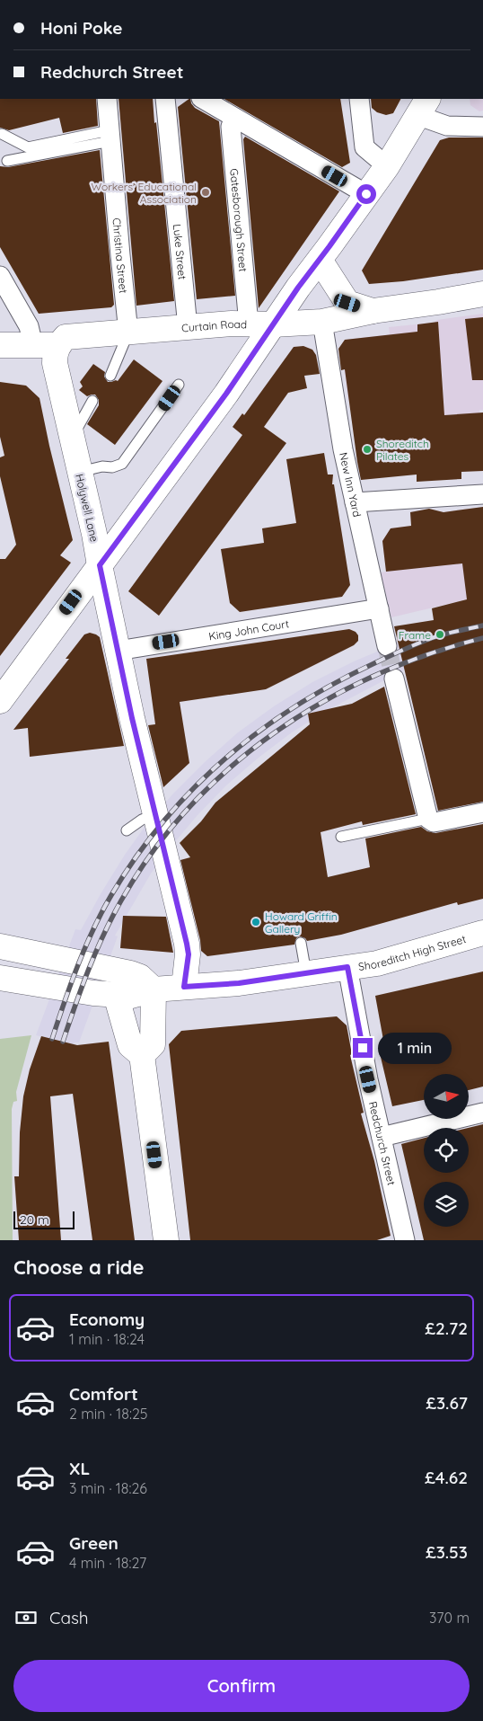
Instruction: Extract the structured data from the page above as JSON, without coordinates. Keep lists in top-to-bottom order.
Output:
{
  "streets": {
    "main road": ["Curtain Road", "Holywell Lane", "Shoreditch High Street"],
    "street": [
      "Gatesborough Street",
      "Luke Street",
      "Christina Street",
      "New Inn Yard",
      "King John Court",
      "Redchurch Street"
    ]
  },
  "crossings": [
    ["Gatesborough Street", "Curtain Road"],
    ["Luke Street", "Curtain Road"],
    ["Christina Street", "Curtain Road"],
    ["Curtain Road", "New Inn Yard"],
    ["Curtain Road", "Holywell Lane"],
    ["New Inn Yard", "King John Court"],
    ["Holywell Lane", "King John Court"],
    ["Holywell Lane", "Shoreditch High Street"],
    ["Shoreditch High Street", "Redchurch Street"]
  ],
  "places": [
    "Workers' Educational Association",
    "Shoreditch Pilates",
    "Frame",
    "Howard Griffin Gallery"
  ],
  "scale_bar": "20 m",
  "north": "right",
  "page": {
    "banner": ["Honi Poke", "Redchurch Street"],
    "bubble": "1 min",
    "scale": "20 m",
    "heading": "Choose a ride",
    "list": [
      {
        "name": "Economy",
        "note": "1 min · 18:24",
        "value": "£2.72"
      },
      {
        "name": "Comfort",
        "note": "2 min · 18:25",
        "value": "£3.67"
      },
      {
        "name": "XL",
        "note": "3 min · 18:26",
        "value": "£4.62"
      },
      {
        "name": "Green",
        "note": "4 min · 18:27",
        "value": "£3.53"
      }
    ],
    "pay": ["Cash", "370 m"],
    "buttons": "Confirm"
  }
}
